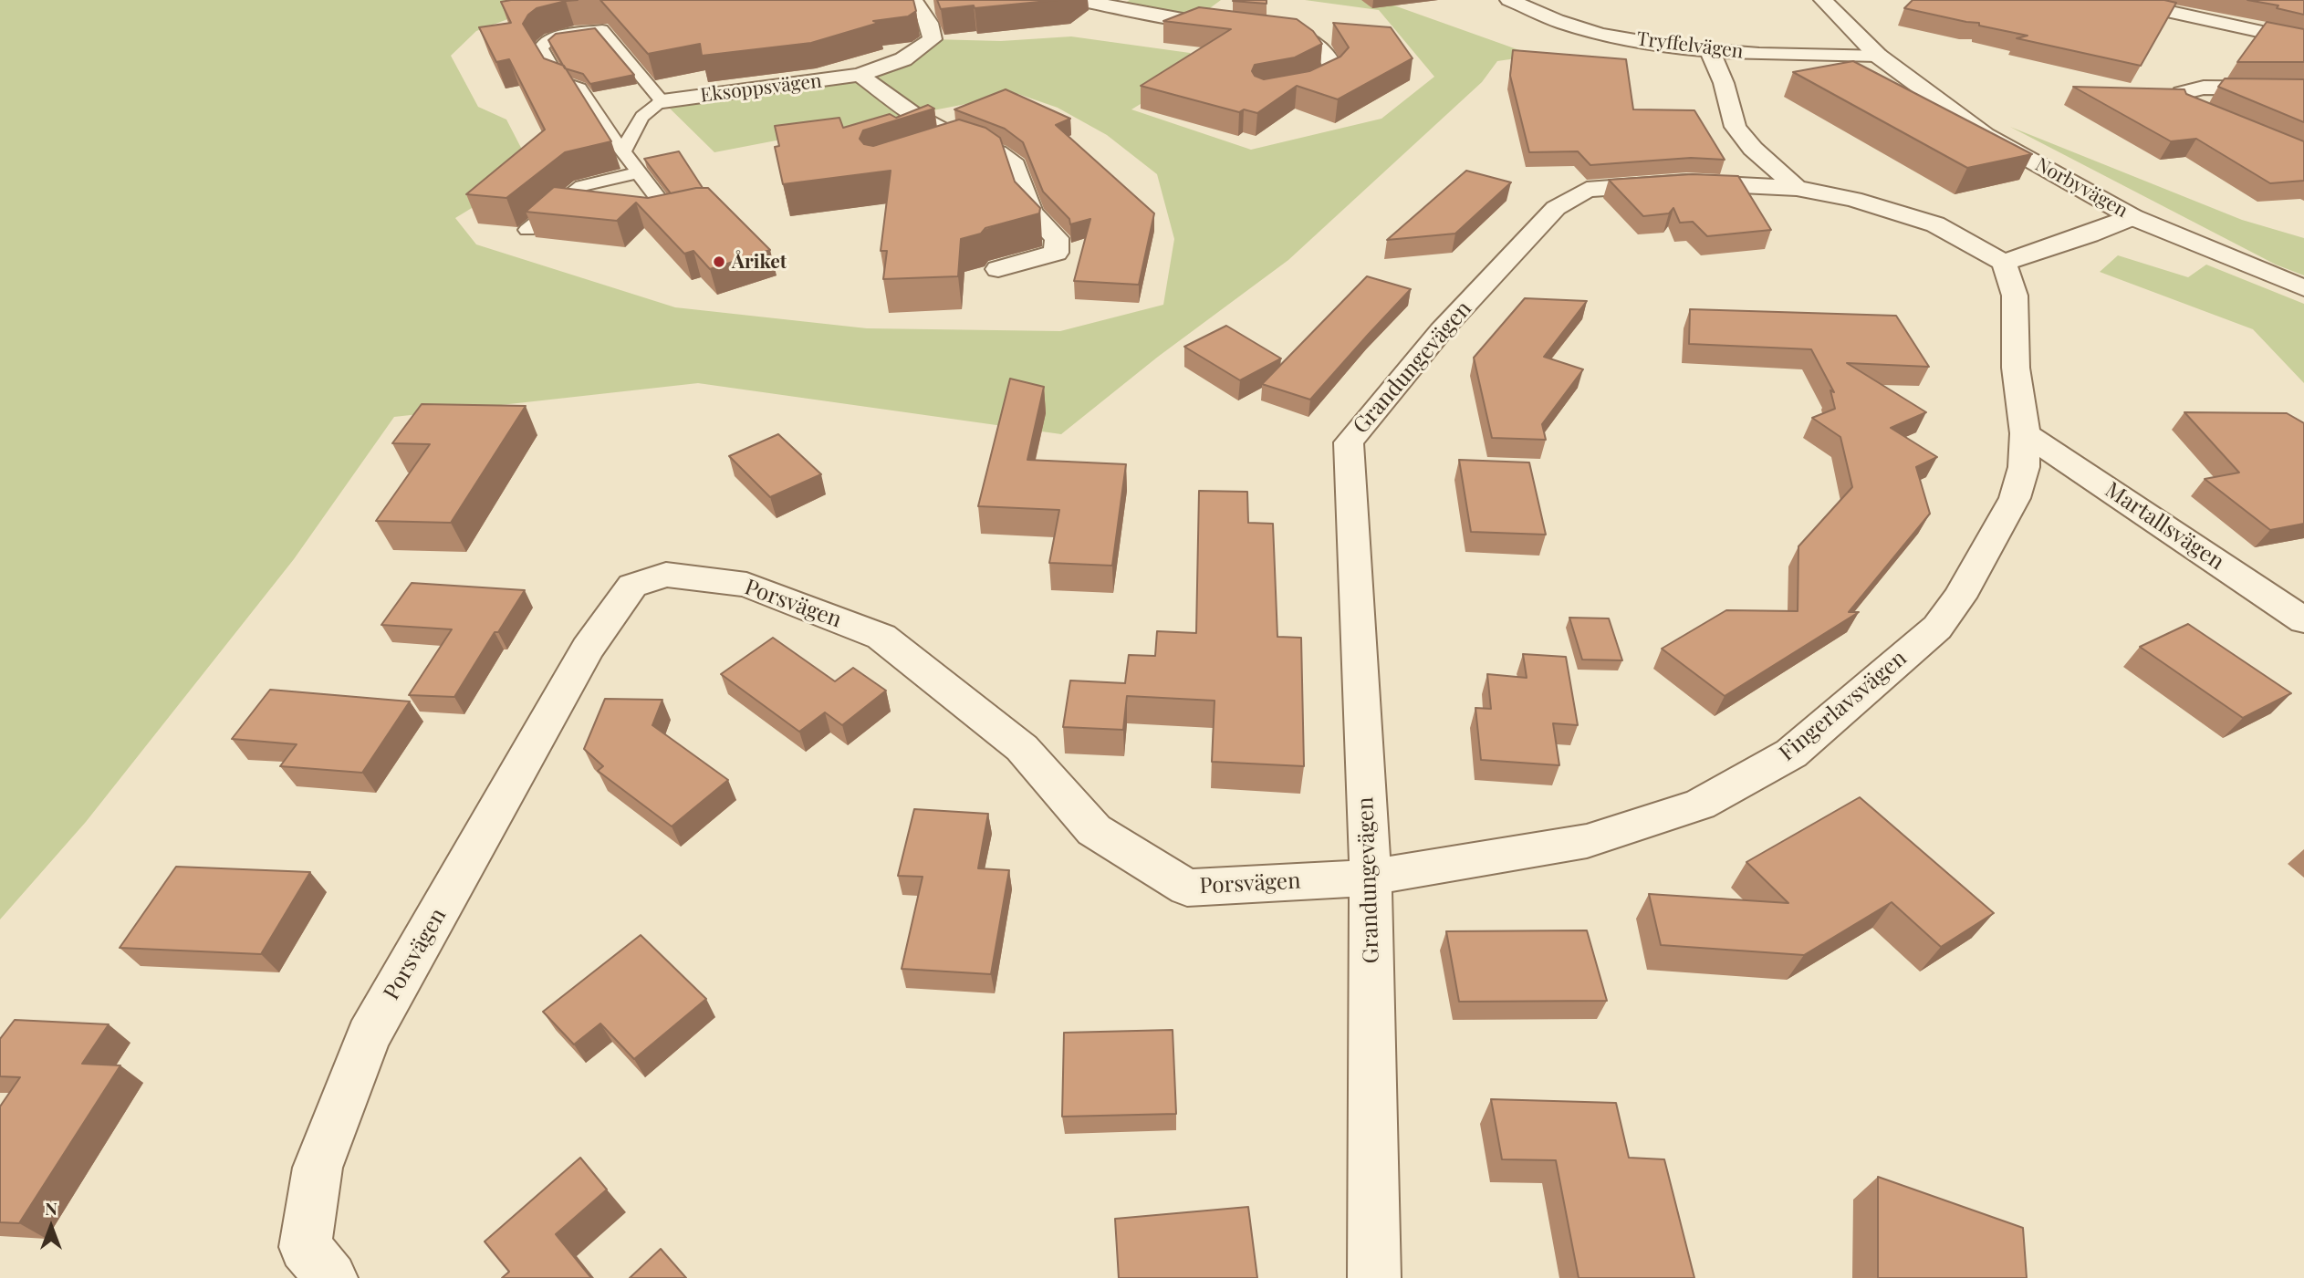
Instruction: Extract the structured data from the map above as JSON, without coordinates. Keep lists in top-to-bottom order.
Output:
{
  "streets": {
    "street": [
      "Tryffelvägen",
      "Eksoppsvägen",
      "Norbyvägen",
      "Grandungevägen",
      "Martallsvägen",
      "Porsvägen",
      "Fingerlavsvägen"
    ]
  },
  "crossings": [
    ["Tryffelvägen", "Norbyvägen"],
    ["Grandungevägen", "Porsvägen"],
    ["Grandungevägen", "Fingerlavsvägen"],
    ["Martallsvägen", "Fingerlavsvägen"],
    ["Porsvägen", "Fingerlavsvägen"]
  ],
  "places": ["Åriket"],
  "north": "top"
}
